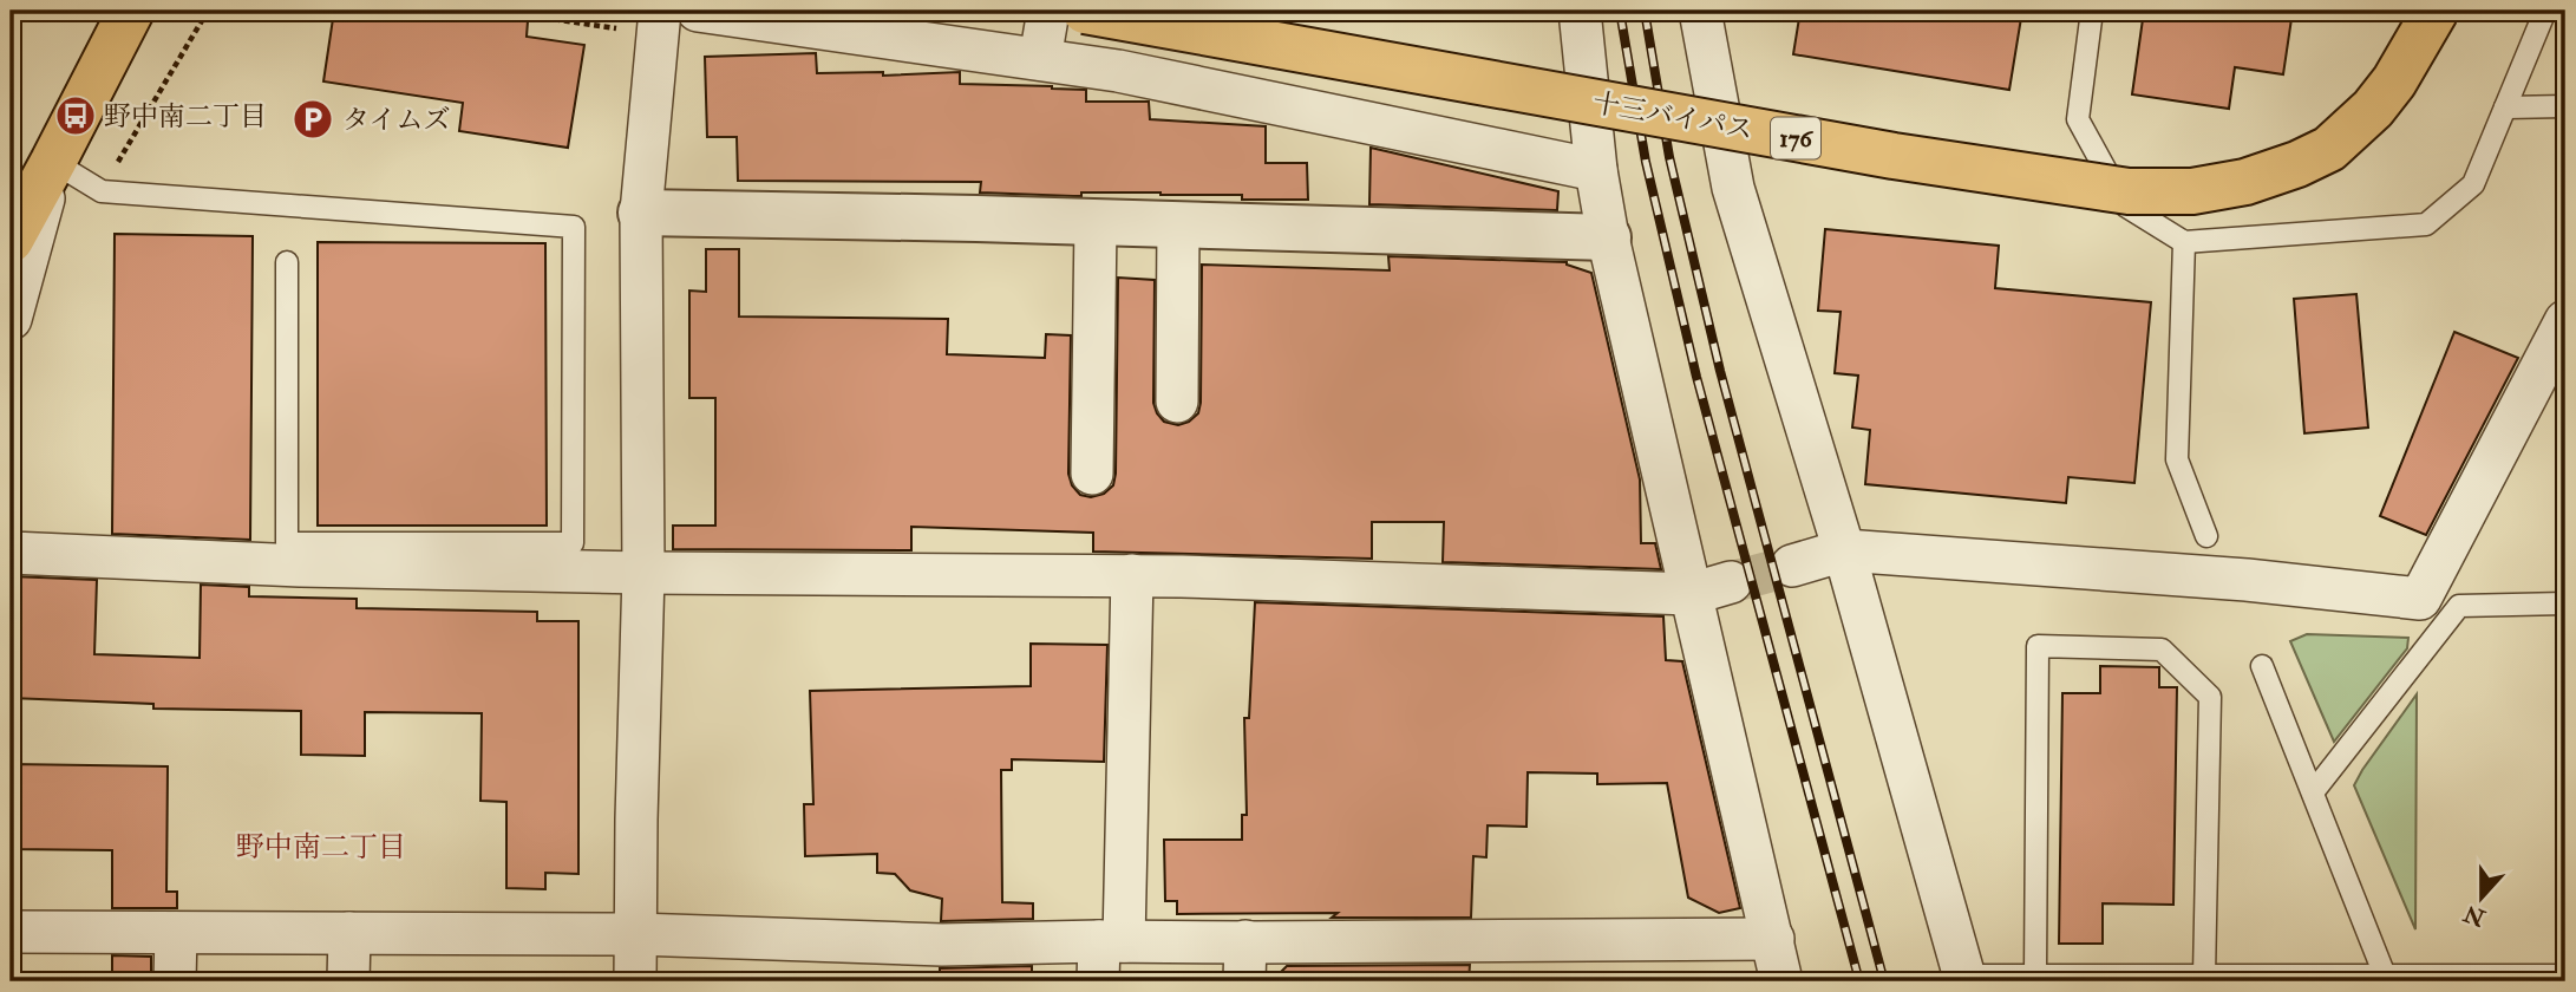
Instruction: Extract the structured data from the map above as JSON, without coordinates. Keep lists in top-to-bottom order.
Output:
{
  "streets": {
    "highway": ["十三バイパス", "176"]
  },
  "districts": ["野中南二丁目"],
  "places": {
    "bus stop": ["野中南二丁目"],
    "parking": ["タイムズ"]
  },
  "north": "bottom"
}
